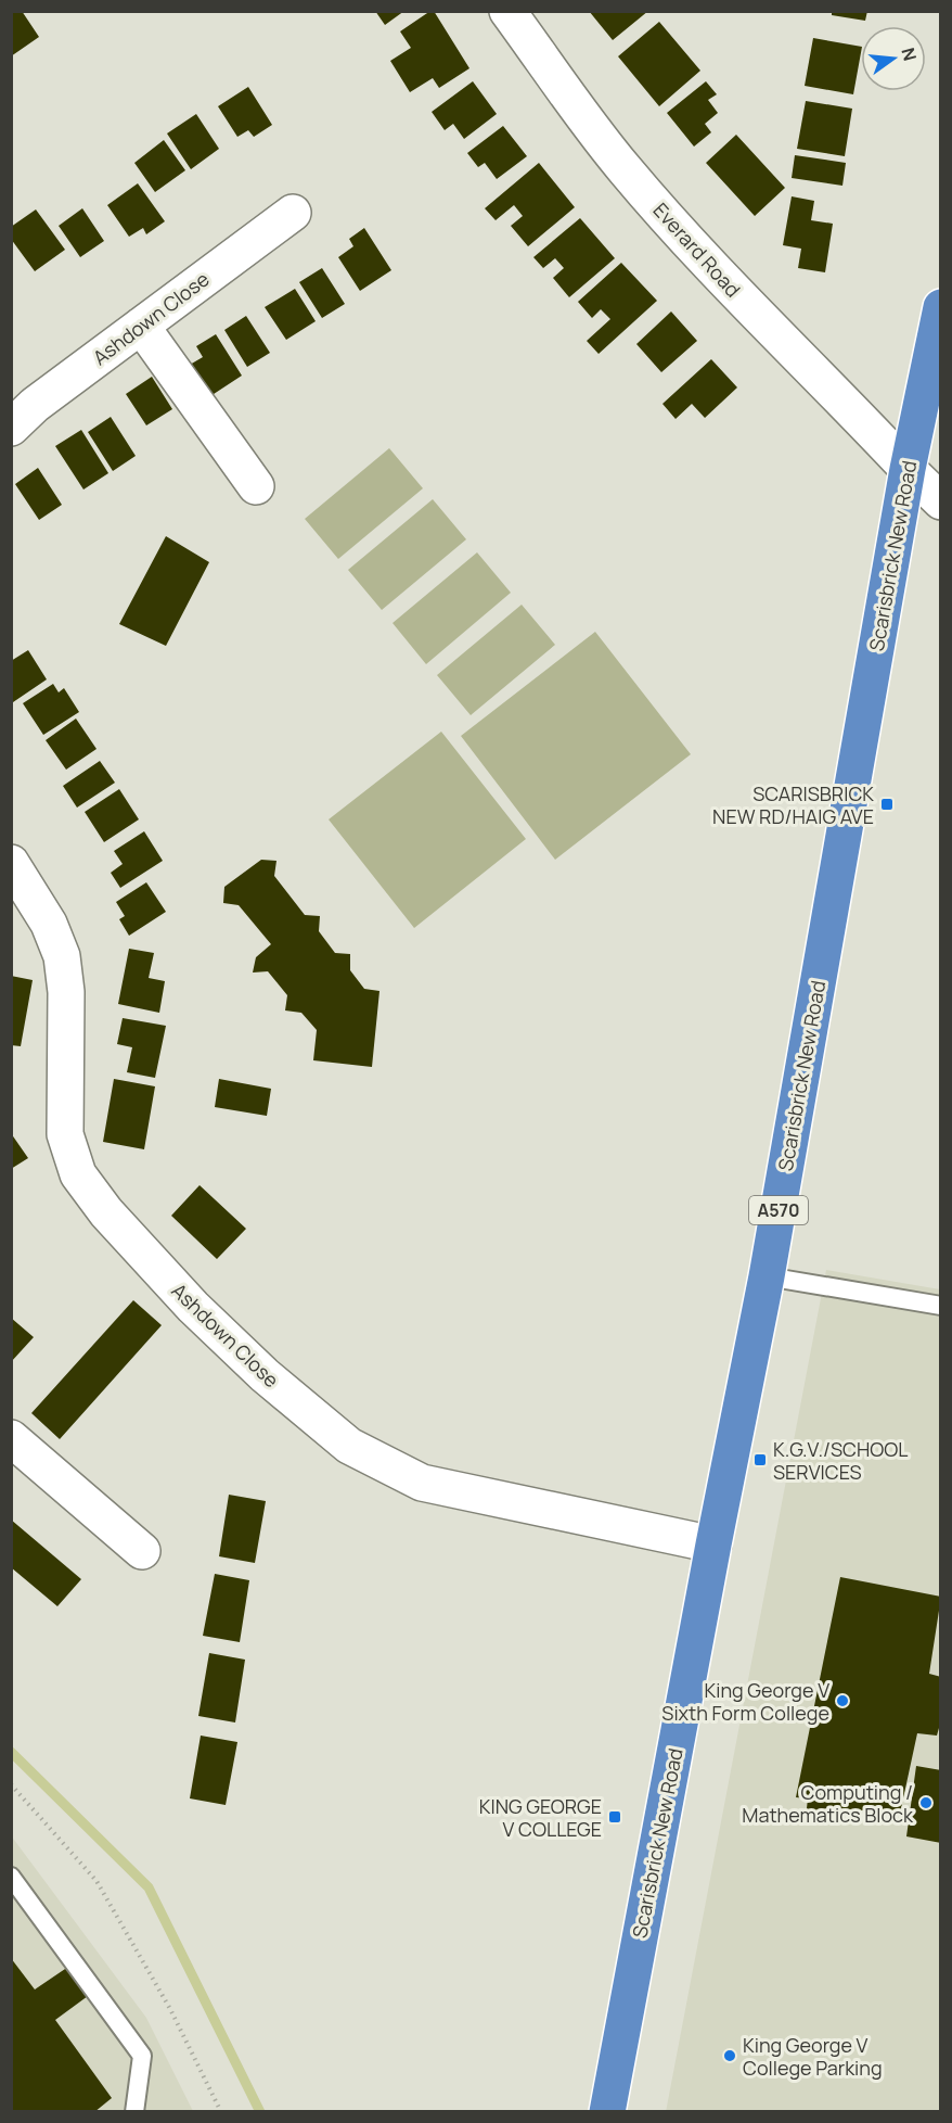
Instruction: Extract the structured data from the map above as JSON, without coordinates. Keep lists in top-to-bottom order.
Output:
{
  "streets": {
    "highway": ["Scarisbrick New Road", "A570"],
    "street": ["Everard Road", "Ashdown Close"]
  },
  "crossings": [
    ["Everard Road", "Scarisbrick New Road"],
    ["Ashdown Close", "Scarisbrick New Road"]
  ],
  "places": {
    "transit": ["SCARISBRICK NEW RD/HAIG AVE", "K.G.V./SCHOOL SERVICES", "KING GEORGE V COLLEGE"],
    "other": ["King George V Sixth Form College", "Computing / Mathematics Block", "King George V College Parking"]
  },
  "north": "right"
}
